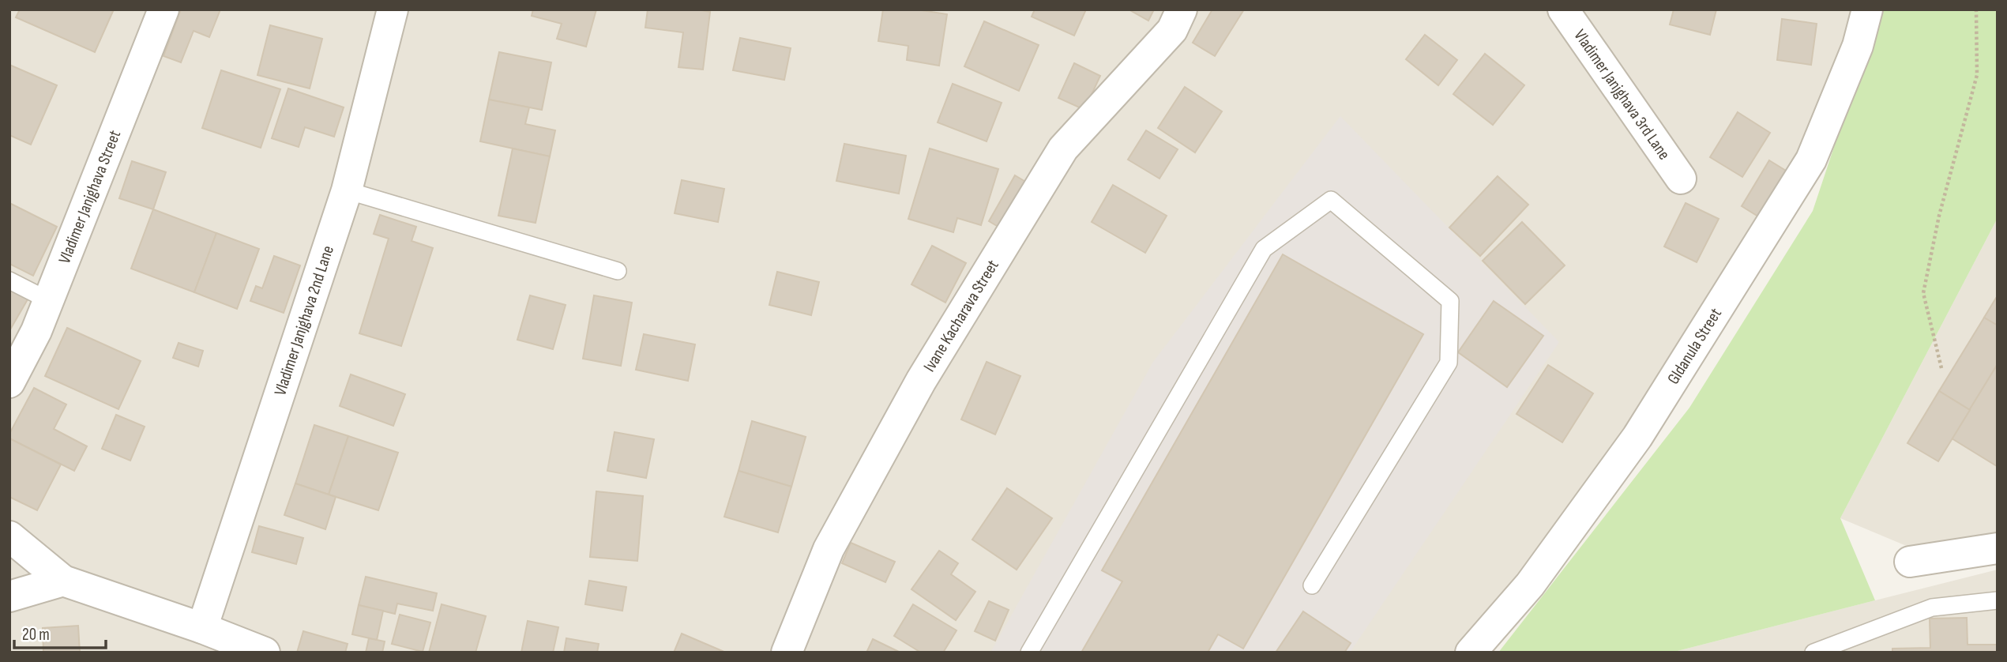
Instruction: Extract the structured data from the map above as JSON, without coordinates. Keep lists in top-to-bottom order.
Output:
{
  "streets": {
    "street": [
      "Vladimer Janjghava 3rd Lane",
      "Vladimer Janjghava Street",
      "Ivane Kacharava Street",
      "Vladimer Janjghava 2nd Lane",
      "Gldanula Street"
    ]
  },
  "scale_bar": "20 m"
}
